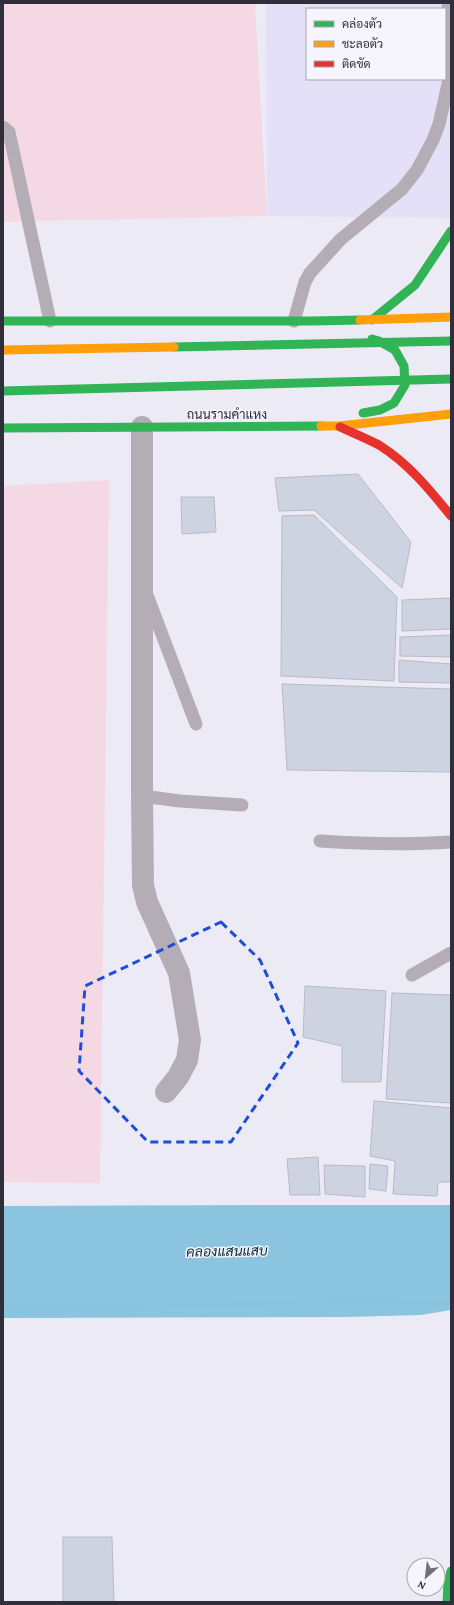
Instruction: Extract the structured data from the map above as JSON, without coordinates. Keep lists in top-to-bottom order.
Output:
{
  "streets": {
    "main road": ["ถนนรามคำแหง"]
  },
  "water": ["คลองแสนแสบ"],
  "legend": ["คล่องตัว", "ชะลอตัว", "ติดขัด"],
  "north": "bottom left"
}
